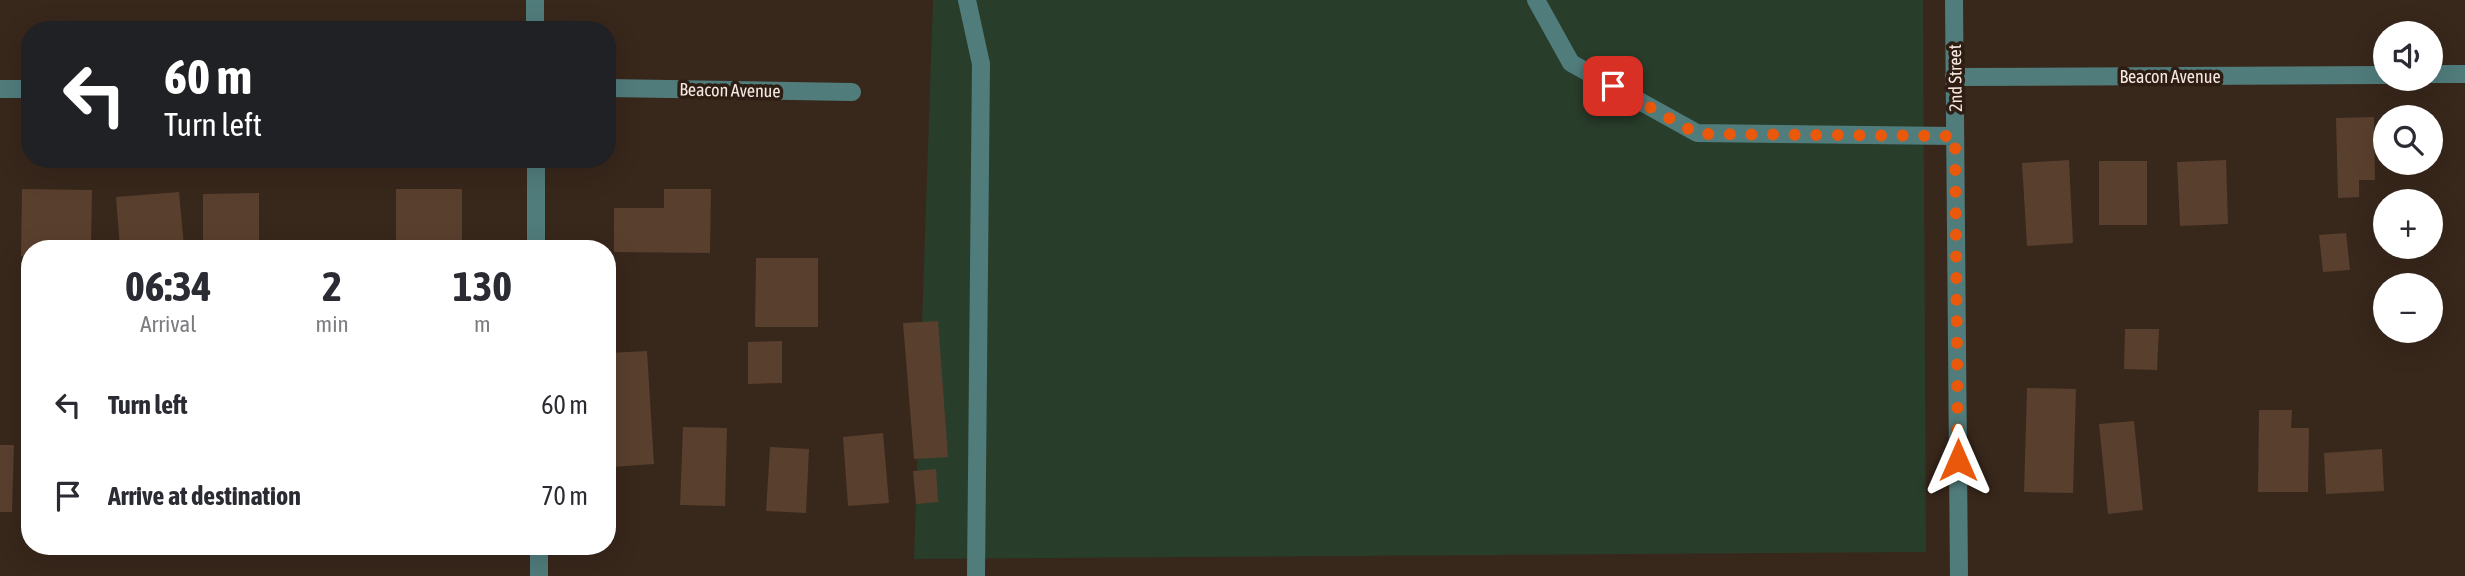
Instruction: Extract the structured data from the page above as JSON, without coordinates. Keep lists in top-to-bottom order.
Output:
{
  "streets": {
    "street": ["Beacon Avenue", "2nd Street"]
  },
  "crossings": [
    ["Beacon Avenue", "2nd Street"]
  ],
  "page": {
    "map_buttons": ["+", "−"],
    "turn": ["60 m", "Turn left"],
    "eta": [
      "06:34",
      "Arrival",
      "2",
      "min",
      "130",
      "m"
    ],
    "list": [
      {
        "name": "Turn left",
        "value": "60 m"
      },
      {
        "name": "Arrive at destination",
        "value": "70 m"
      }
    ]
  }
}
